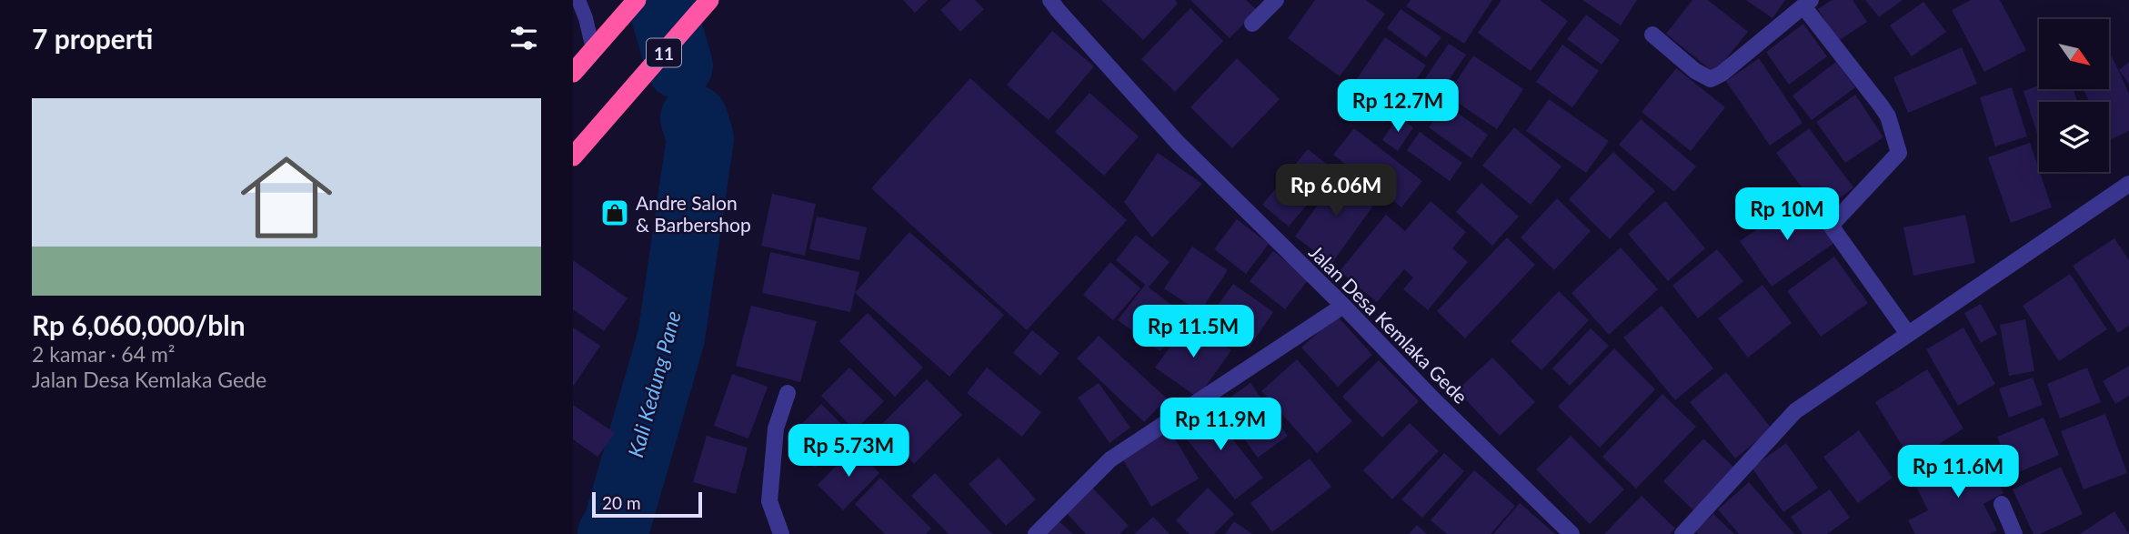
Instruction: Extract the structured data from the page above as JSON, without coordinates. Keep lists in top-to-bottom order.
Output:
{
  "streets": {
    "highway": ["11"],
    "street": ["Jalan Desa Kemlaka Gede"]
  },
  "water": ["Kali Kedung Pane"],
  "places": {
    "shop": ["Andre Salon & Barbershop"]
  },
  "scale_bar": "20 m",
  "north": "bottom right",
  "page": {
    "heading": "7 properti",
    "list": [
      {
        "name": "Rp 6,060,000/bln",
        "note": "2 kamar · 64 m² · Jalan Desa Kemlaka Gede"
      }
    ],
    "price": [
      "Rp 12.7M",
      "Rp 6.06M",
      "Rp 10M",
      "Rp 11.5M",
      "Rp 11.9M",
      "Rp 5.73M",
      "Rp 11.6M"
    ],
    "scale": "20 m"
  }
}
